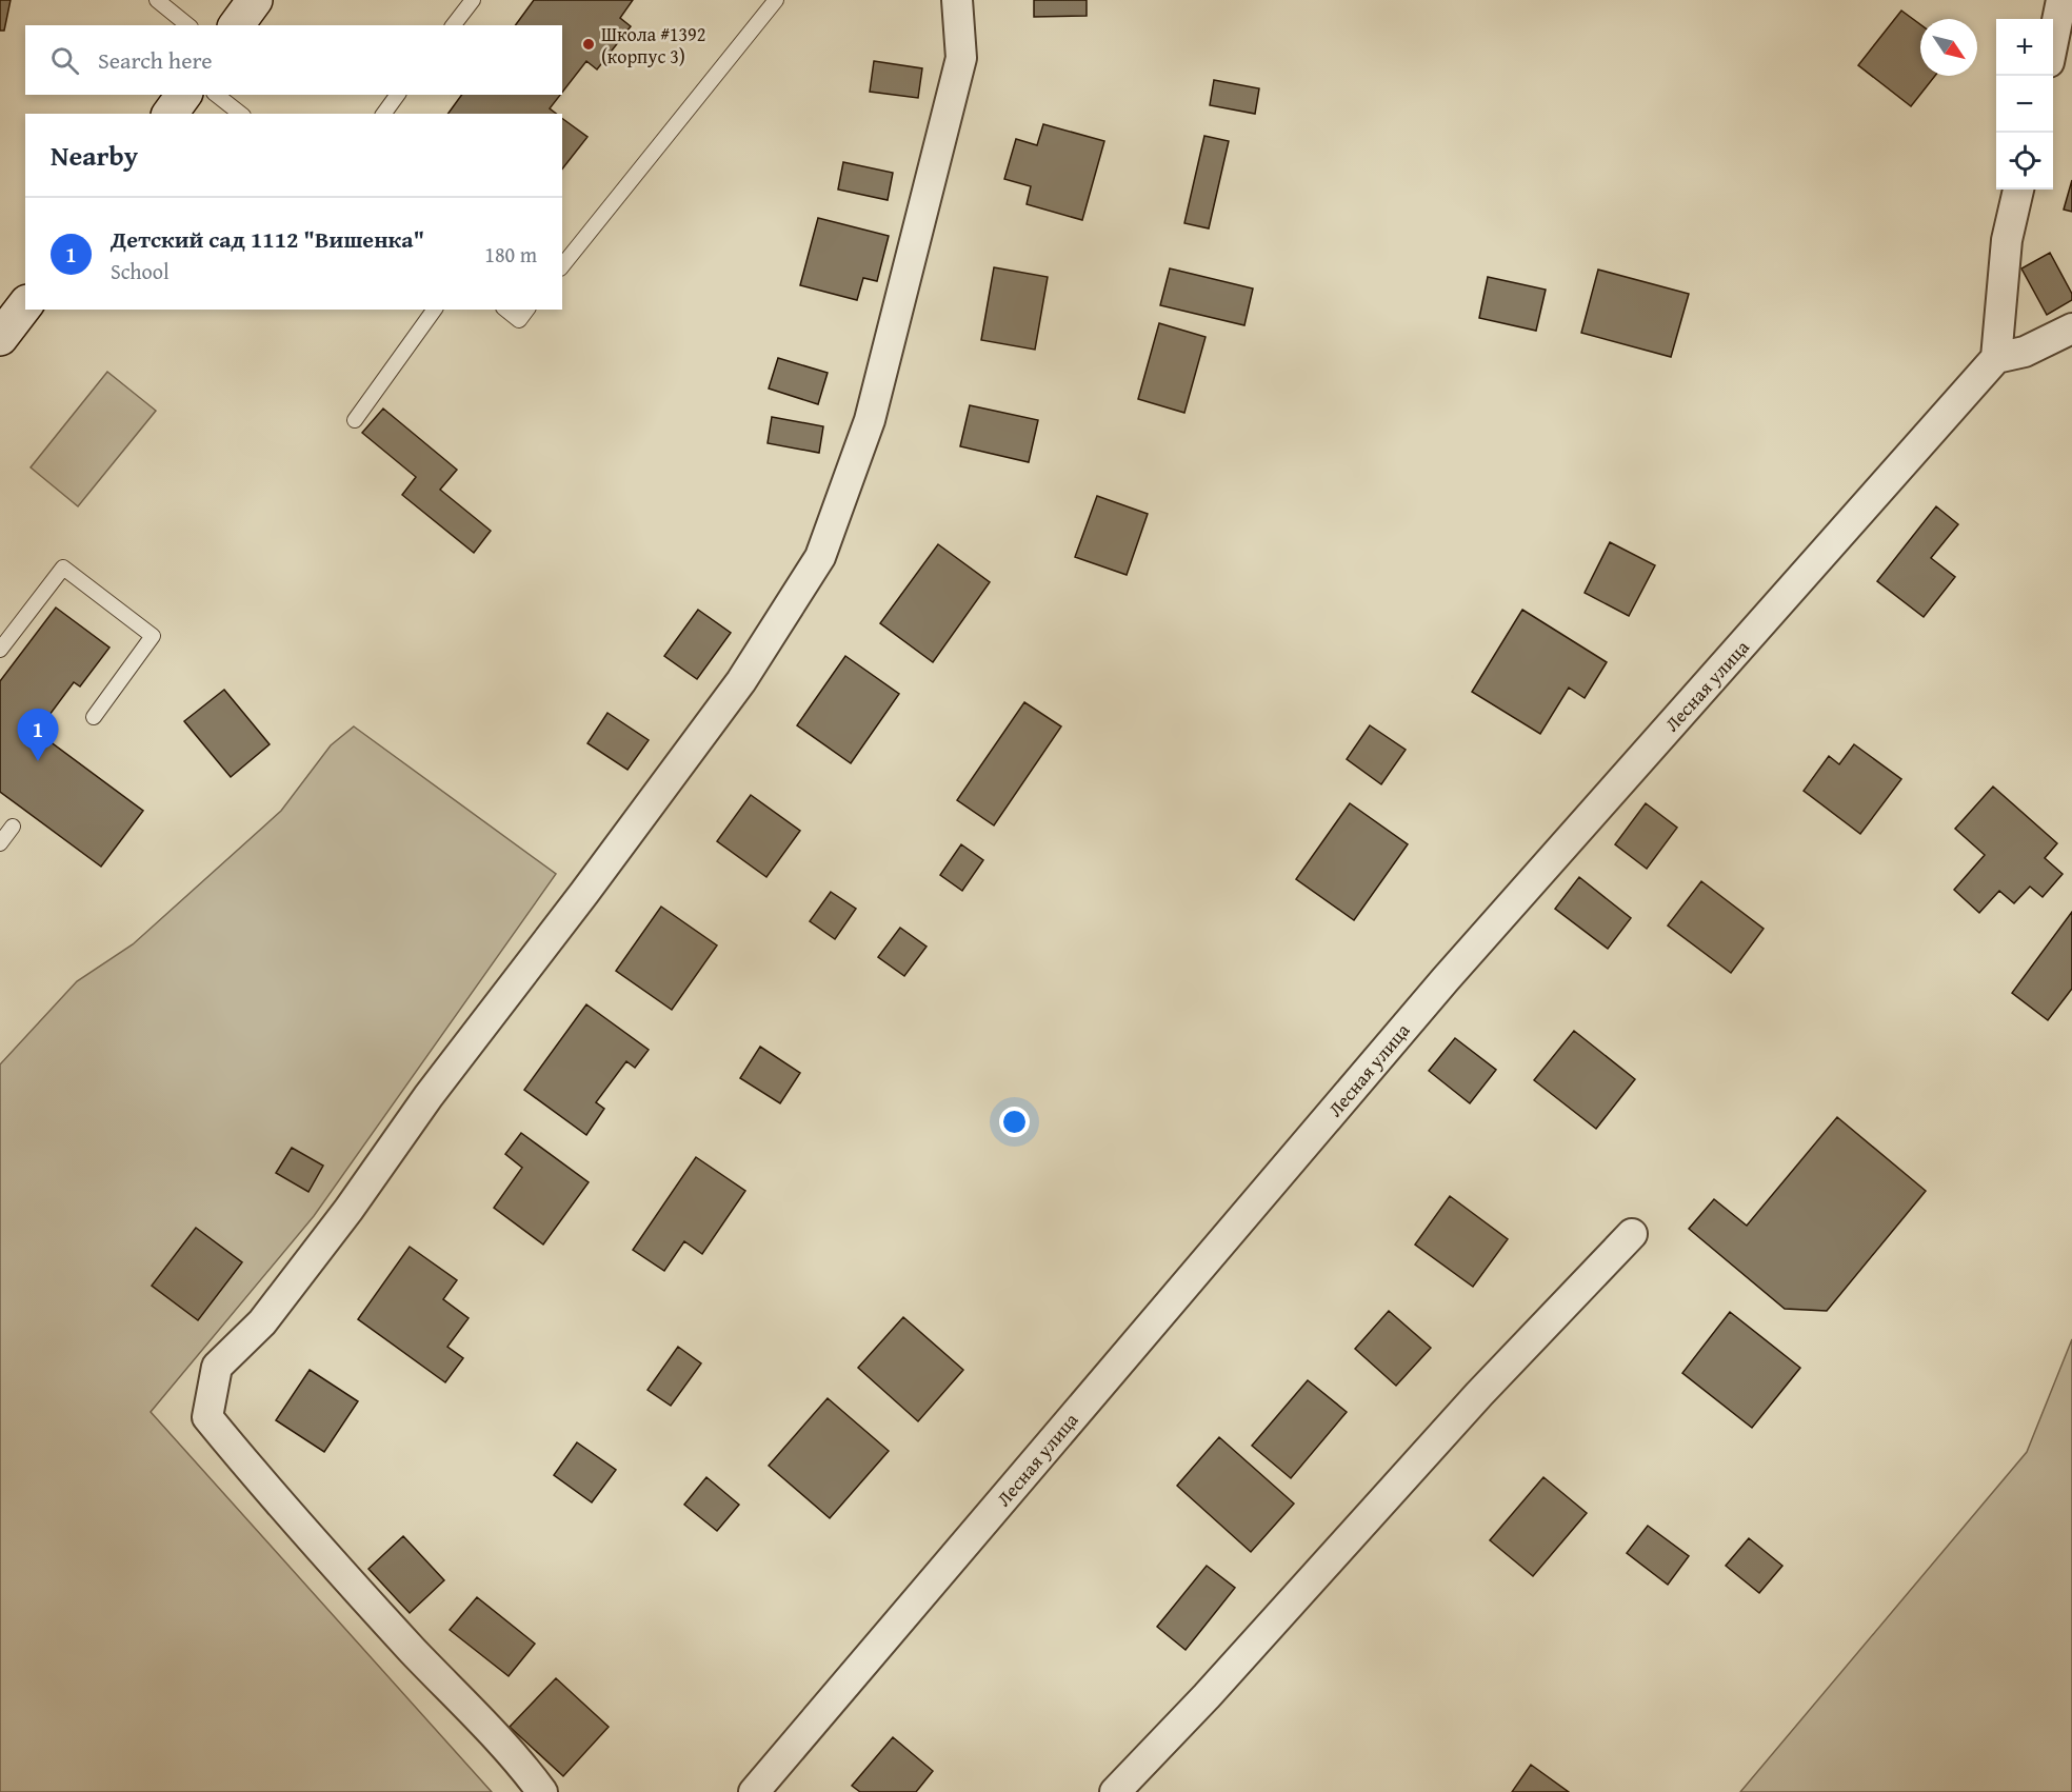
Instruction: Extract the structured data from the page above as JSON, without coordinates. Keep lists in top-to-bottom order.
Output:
{
  "streets": {
    "street": ["Лесная улица"]
  },
  "places": ["Школа #1392 (корпус 3)"],
  "north": "bottom right",
  "page": {
    "map_buttons": ["+", "−"],
    "search": "Search here",
    "heading": "Nearby",
    "list": [
      {
        "mark": "1",
        "name": "Детский сад 1112 \"Вишенка\"",
        "note": "School",
        "value": "180 m"
      }
    ],
    "pins": "1"
  }
}
